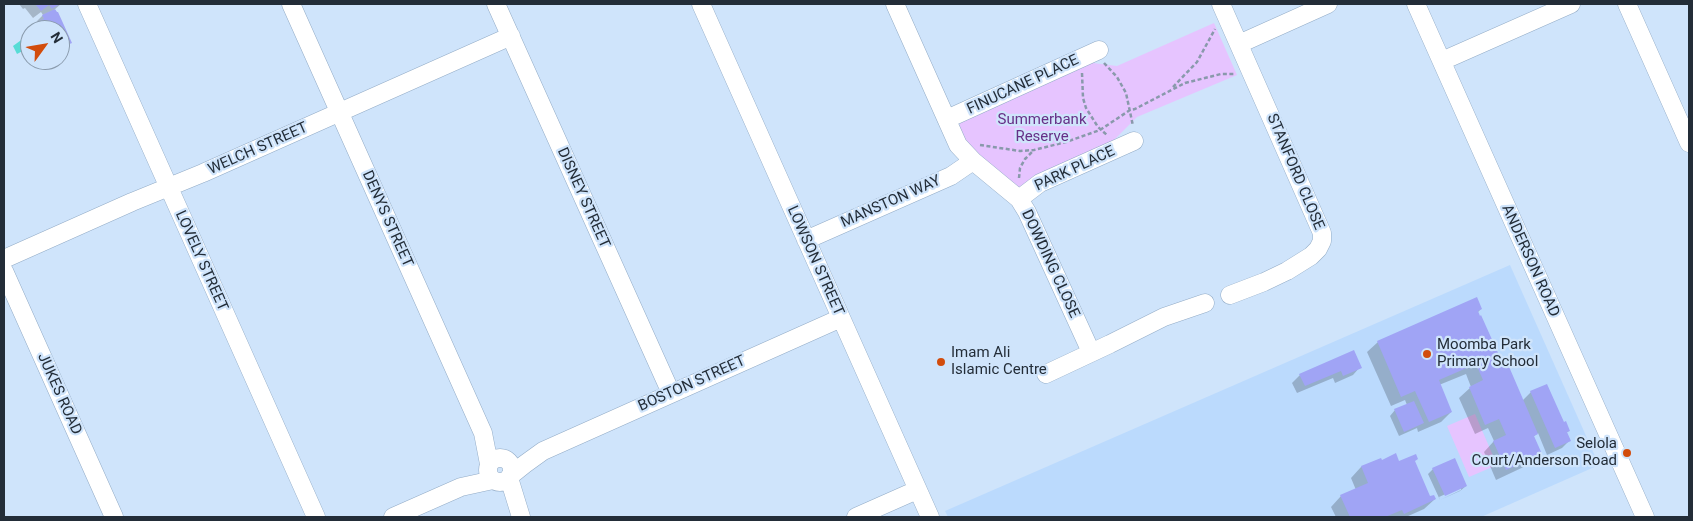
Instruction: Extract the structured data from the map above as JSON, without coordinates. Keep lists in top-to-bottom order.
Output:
{
  "streets": {
    "street": [
      "FINUCANE PLACE",
      "WELCH STREET",
      "PARK PLACE",
      "STANFORD CLOSE",
      "DISNEY STREET",
      "MANSTON WAY",
      "DENYS STREET",
      "LOVELY STREET",
      "LOWSON STREET",
      "ANDERSON ROAD",
      "DOWDING CLOSE",
      "BOSTON STREET",
      "JUKES ROAD"
    ]
  },
  "crossings": [
    ["FINUCANE PLACE", "DOWDING CLOSE"],
    ["WELCH STREET", "DISNEY STREET"],
    ["WELCH STREET", "DENYS STREET"],
    ["WELCH STREET", "LOVELY STREET"],
    ["PARK PLACE", "DOWDING CLOSE"],
    ["DISNEY STREET", "BOSTON STREET"],
    ["MANSTON WAY", "LOWSON STREET"],
    ["MANSTON WAY", "DOWDING CLOSE"],
    ["DENYS STREET", "BOSTON STREET"],
    ["LOWSON STREET", "BOSTON STREET"]
  ],
  "parks": ["Summerbank Reserve"],
  "places": ["Moomba Park Primary School", "Imam Ali Islamic Centre", "Selola Court/Anderson Road"],
  "north": "top right"
}
